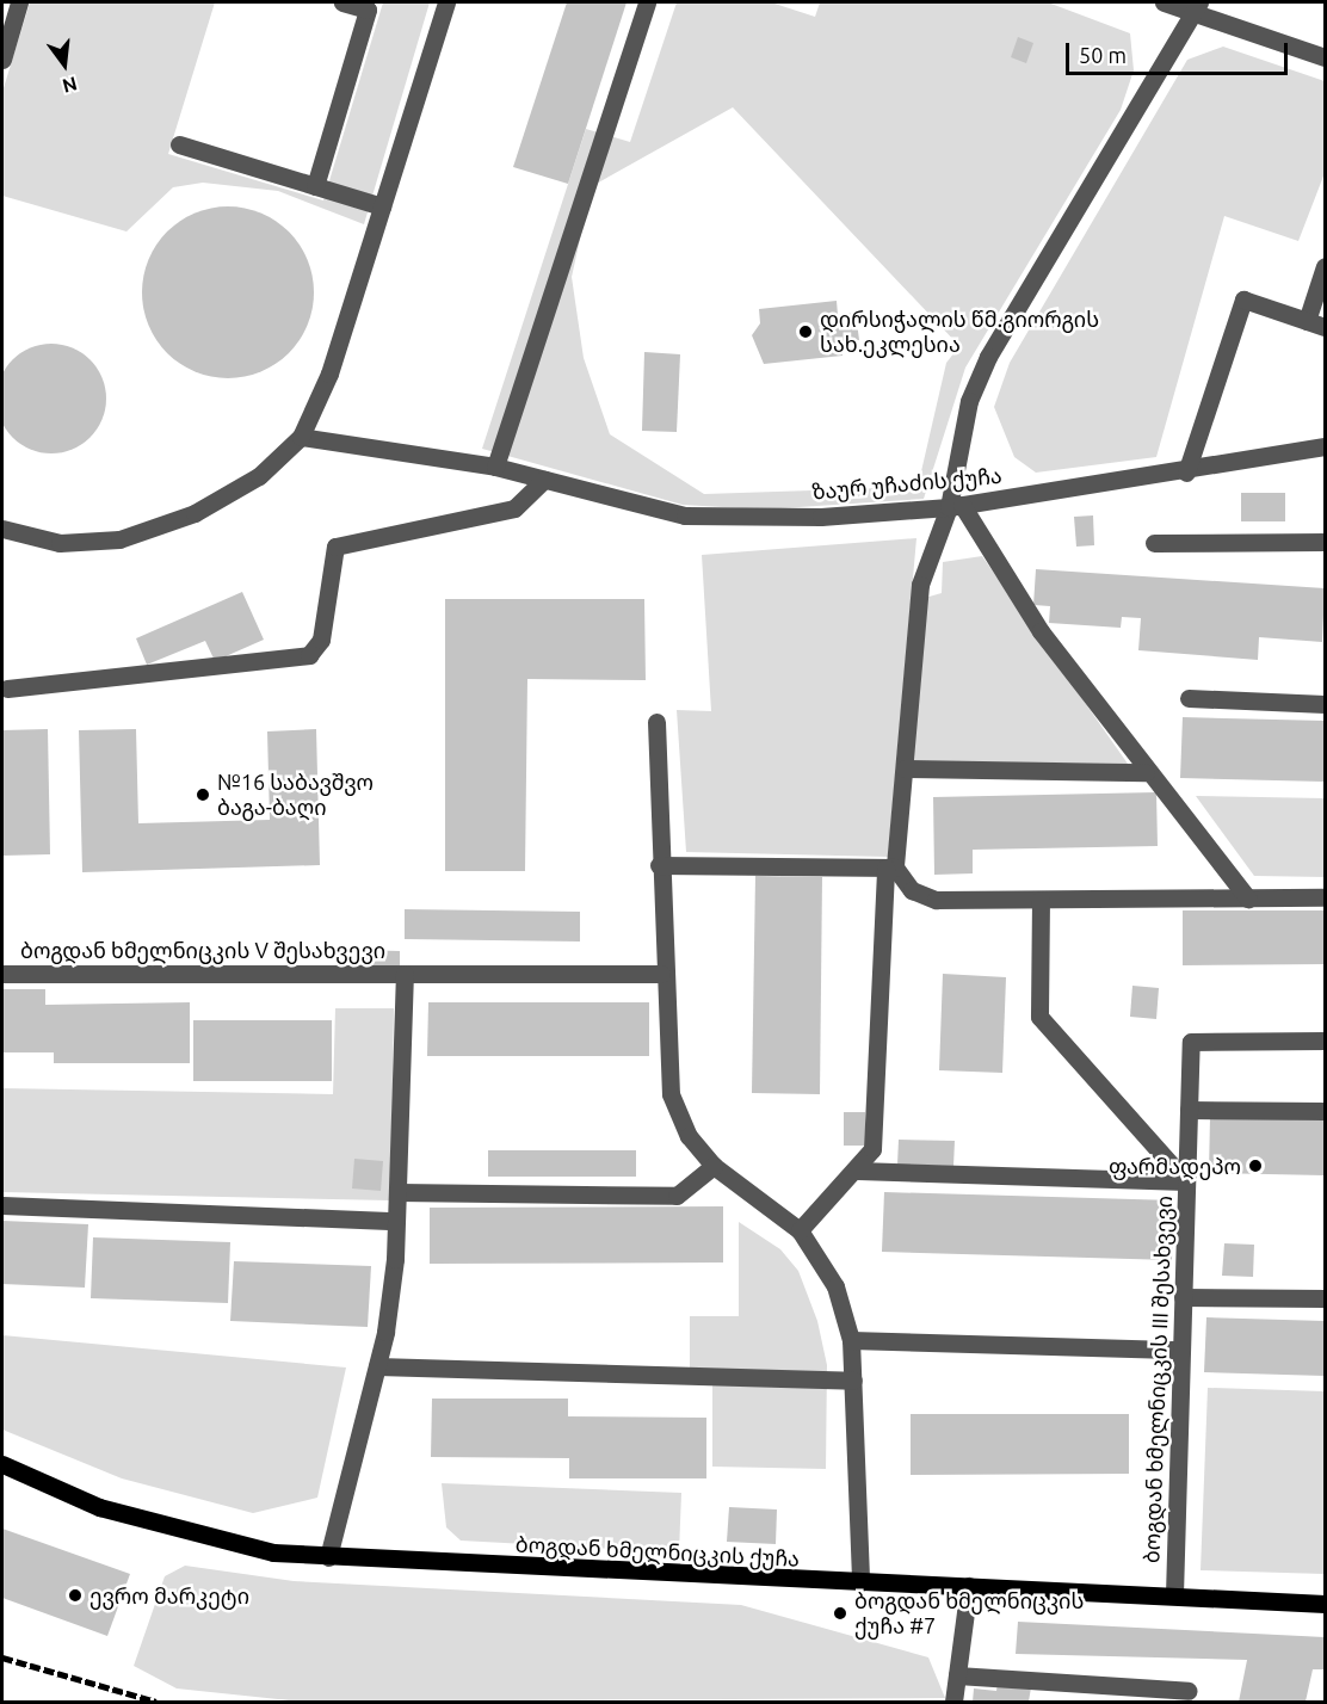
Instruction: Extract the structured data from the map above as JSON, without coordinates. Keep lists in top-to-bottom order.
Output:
{
  "streets": {
    "main road": ["ბოგდან ხმელნიცკის ქუჩა"],
    "street": ["ზაურ უჩაძის ქუჩა", "ბოგდან ხმელნიცკის V შესახვევი", "ბოგდან ხმელნიცკის III შესახვევი"]
  },
  "crossings": [
    ["ბოგდან ხმელნიცკის V შესახვევი", "ბოგდან ხმელნიცკის ქუჩა"],
    ["ბოგდან ხმელნიცკის III შესახვევი", "ბოგდან ხმელნიცკის ქუჩა"]
  ],
  "places": [
    "დირსიჭალის წმ.გიორგის სახ.ეკლესია",
    "№16 საბავშვო ბაგა-ბაღი",
    "ფარმადეპო",
    "ევრო მარკეტი",
    "ბოგდან ხმელნიცკის ქუჩა #7"
  ],
  "scale_bar": "50 m",
  "north": "bottom"
}
